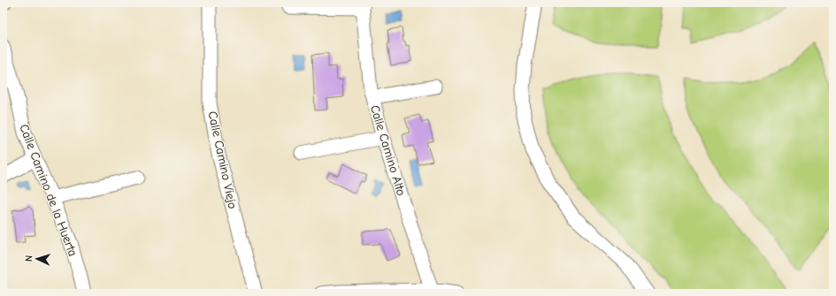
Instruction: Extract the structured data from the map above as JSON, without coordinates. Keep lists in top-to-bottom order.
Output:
{
  "streets": {
    "street": ["Calle Camino Alto", "Calle Camino Viejo", "Calle Camino de la Huerta"]
  },
  "north": "left"
}
